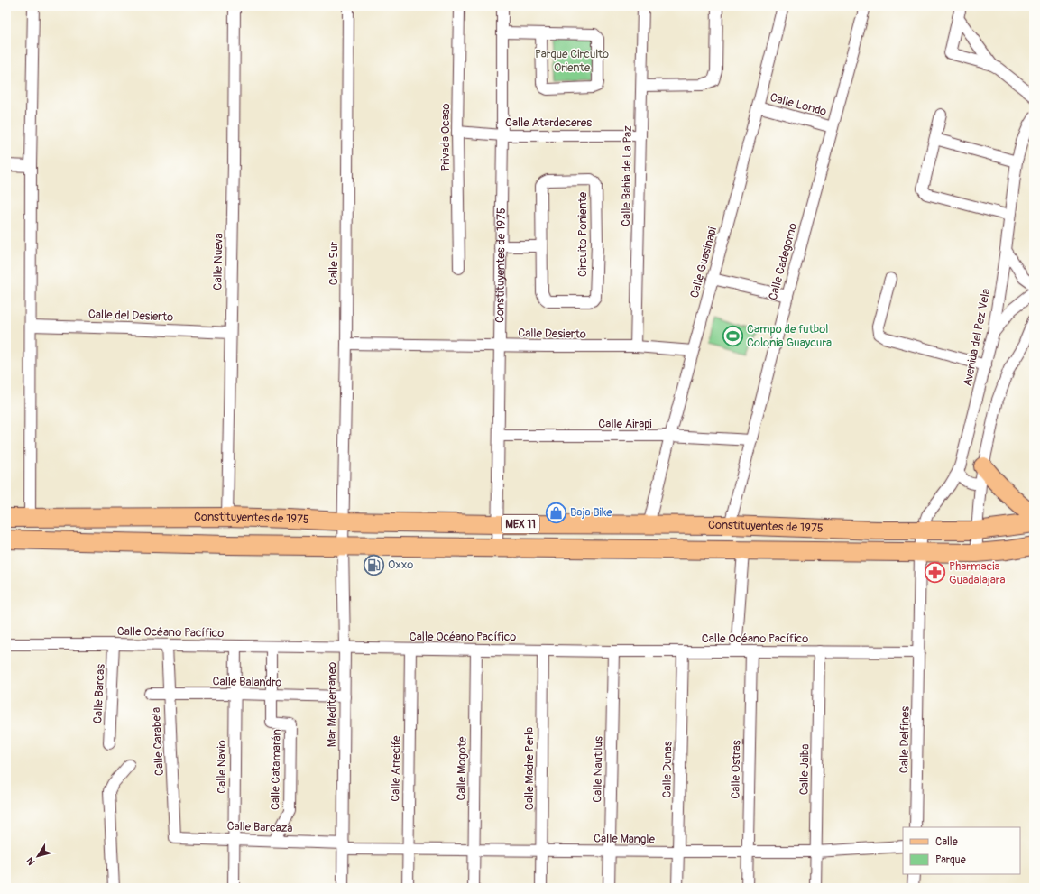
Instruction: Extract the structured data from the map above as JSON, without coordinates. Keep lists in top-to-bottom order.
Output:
{
  "streets": {
    "main road": ["Constituyentes de 1975", "MEX 11"],
    "street": [
      "Calle Londo",
      "Calle Atardeceres",
      "Privada Ocaso",
      "Calle Bahia de La Paz",
      "Circuito Poniente",
      "Calle Nueva",
      "Calle Cadegomo",
      "Calle Guasinapi",
      "Calle Sur",
      "Calle del Desierto",
      "Calle Desierto",
      "Avenida del Pez Vela",
      "Calle Airapi",
      "Calle Océano Pacífico",
      "Calle Balandro",
      "Calle Barcas",
      "Mar Mediterraneo",
      "Calle Delfines",
      "Calle Carabela",
      "Calle Navio",
      "Calle Arrecife",
      "Calle Mogote",
      "Calle Madre Perla",
      "Calle Catamarán",
      "Calle Nautilus",
      "Calle Dunas",
      "Calle Ostras",
      "Calle Jaiba",
      "Calle Barcaza",
      "Calle Mangle"
    ]
  },
  "crossings": [
    ["Calle Londo", "Calle Cadegomo"],
    ["Calle Londo", "Calle Guasinapi"],
    ["Calle Atardeceres", "Privada Ocaso"],
    ["Calle Atardeceres", "Calle Bahia de La Paz"],
    ["Calle Atardeceres", "Constituyentes de 1975"],
    ["Calle Bahia de La Paz", "Calle Desierto"],
    ["Calle Nueva", "Constituyentes de 1975"],
    ["Calle Nueva", "Calle del Desierto"],
    ["Calle Cadegomo", "Constituyentes de 1975"],
    ["Calle Cadegomo", "Calle Airapi"],
    ["Calle Guasinapi", "Constituyentes de 1975"],
    ["Calle Guasinapi", "Calle Desierto"],
    ["Calle Guasinapi", "Calle Airapi"],
    ["Calle Sur", "Constituyentes de 1975"],
    ["Calle Sur", "Calle Desierto"],
    ["Calle Sur", "Mar Mediterraneo"],
    ["Constituyentes de 1975", "Calle Desierto"],
    ["Constituyentes de 1975", "Avenida del Pez Vela"],
    ["Constituyentes de 1975", "Calle Airapi"],
    ["Constituyentes de 1975", "Mar Mediterraneo"],
    ["Constituyentes de 1975", "Calle Delfines"],
    ["Avenida del Pez Vela", "Calle Delfines"],
    ["Calle Océano Pacífico", "Calle Barcas"],
    ["Calle Océano Pacífico", "Mar Mediterraneo"],
    ["Calle Océano Pacífico", "Calle Delfines"],
    ["Calle Océano Pacífico", "Calle Carabela"],
    ["Calle Océano Pacífico", "Calle Navio"],
    ["Calle Océano Pacífico", "Calle Arrecife"],
    ["Calle Océano Pacífico", "Calle Mogote"],
    ["Calle Océano Pacífico", "Calle Madre Perla"],
    ["Calle Océano Pacífico", "Calle Catamarán"],
    ["Calle Océano Pacífico", "Calle Nautilus"],
    ["Calle Océano Pacífico", "Calle Dunas"],
    ["Calle Océano Pacífico", "Calle Ostras"],
    ["Calle Océano Pacífico", "Calle Jaiba"],
    ["Calle Balandro", "Mar Mediterraneo"],
    ["Calle Balandro", "Calle Carabela"],
    ["Calle Balandro", "Calle Navio"],
    ["Calle Balandro", "Calle Catamarán"],
    ["Mar Mediterraneo", "Calle Barcaza"],
    ["Mar Mediterraneo", "Calle Mangle"],
    ["Calle Carabela", "Calle Barcaza"],
    ["Calle Navio", "Calle Barcaza"],
    ["Calle Arrecife", "Calle Mangle"],
    ["Calle Mogote", "Calle Mangle"],
    ["Calle Madre Perla", "Calle Mangle"],
    ["Calle Catamarán", "Calle Barcaza"],
    ["Calle Nautilus", "Calle Mangle"],
    ["Calle Dunas", "Calle Mangle"],
    ["Calle Ostras", "Calle Mangle"],
    ["Calle Jaiba", "Calle Mangle"],
    ["Calle Barcaza", "Calle Mangle"]
  ],
  "parks": ["Parque Circuito Oriente"],
  "places": {
    "sports": ["Campo de futbol Colonia Guaycura"],
    "shop": ["Baja Bike"],
    "fuel station": ["Oxxo"],
    "pharmacy": ["Pharmacia Guadalajara"]
  },
  "legend": ["Calle", "Parque"],
  "north": "bottom left"
}
